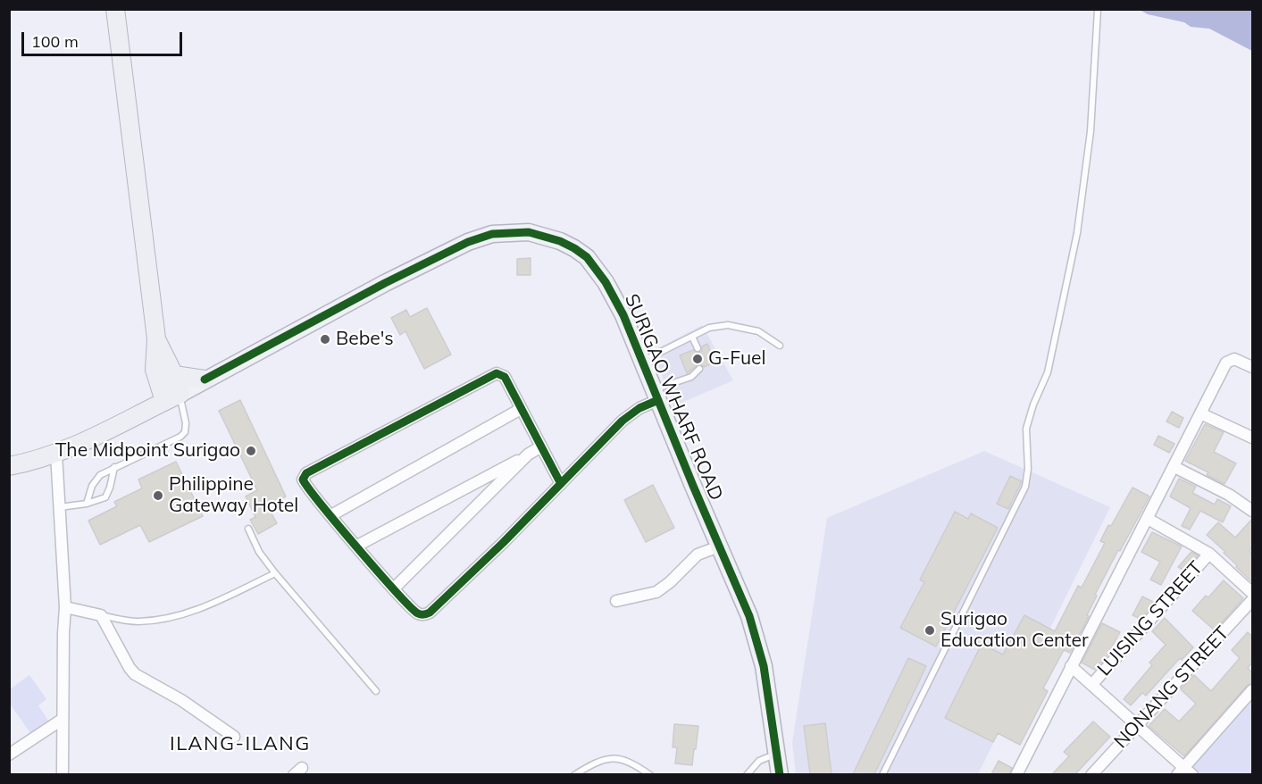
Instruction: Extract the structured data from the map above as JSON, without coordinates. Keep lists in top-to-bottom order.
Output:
{
  "streets": {
    "main road": ["SURIGAO WHARF ROAD"],
    "street": ["LUISING STREET", "NONANG STREET"]
  },
  "districts": ["ILANG-ILANG"],
  "places": [
    "Bebe's",
    "G-Fuel",
    "The Midpoint Surigao",
    "Philippine Gateway Hotel",
    "Surigao Education Center"
  ],
  "scale_bar": "100 m"
}
